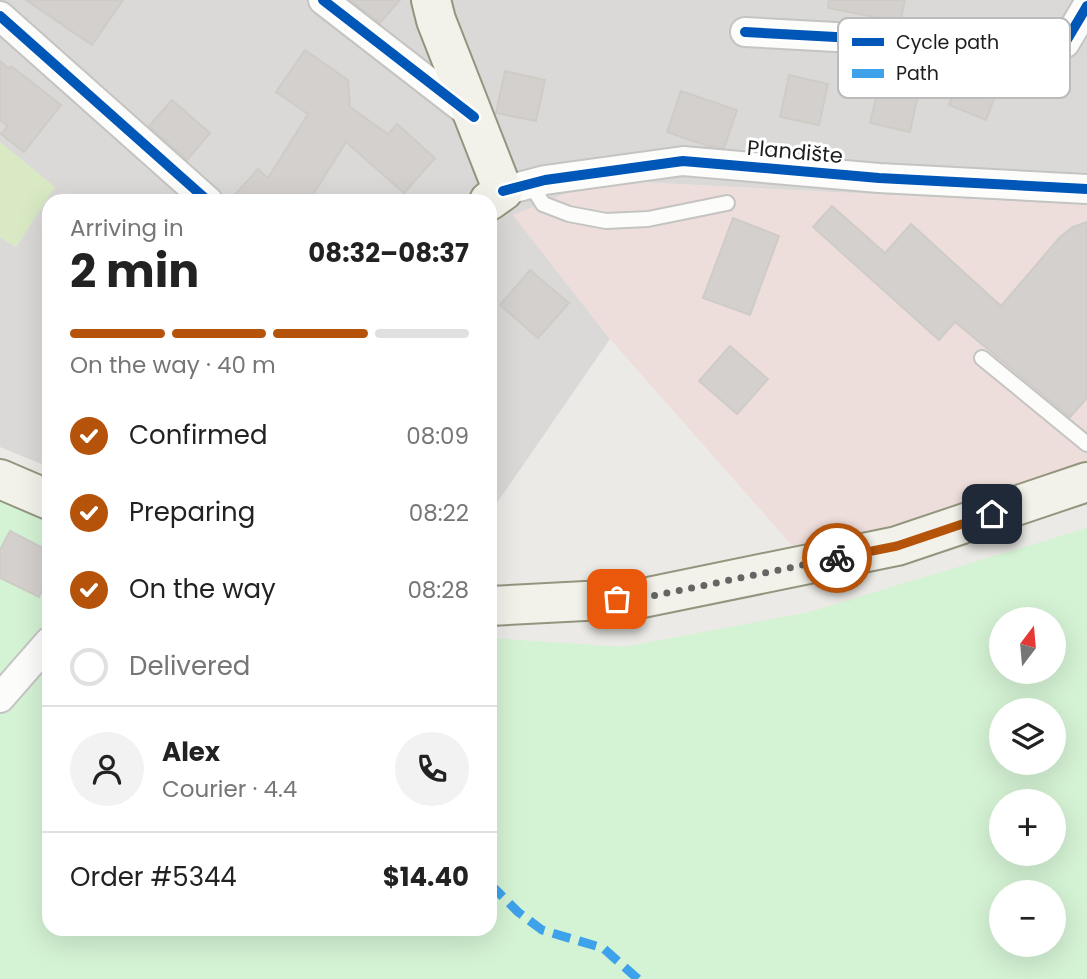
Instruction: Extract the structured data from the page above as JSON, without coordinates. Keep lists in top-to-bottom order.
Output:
{
  "streets": {
    "street": ["Plandište"]
  },
  "legend": ["Cycle path", "Path"],
  "north": "top",
  "page": {
    "heading": ["2 min", "Arriving in", "08:32–08:37"],
    "panel": [
      "Alex",
      "Courier · 4.4",
      "Order #5344",
      "$14.40"
    ],
    "bar": "On the way · 40 m",
    "list": [
      ["Confirmed", "08:09"],
      ["Preparing", "08:22"],
      ["On the way", "08:28"],
      "Delivered"
    ],
    "map_buttons": ["+", "−"]
  }
}
